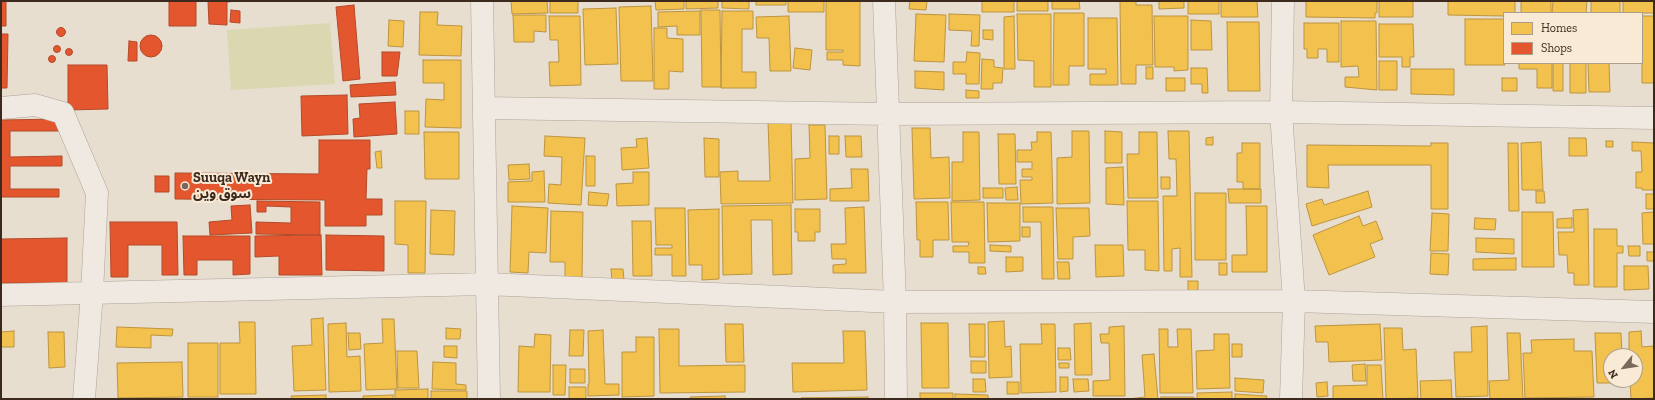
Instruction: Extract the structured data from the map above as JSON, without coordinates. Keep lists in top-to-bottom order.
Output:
{
  "places": ["Suuqa Wayn سوق وين"],
  "legend": ["Homes", "Shops"],
  "north": "bottom left"
}
